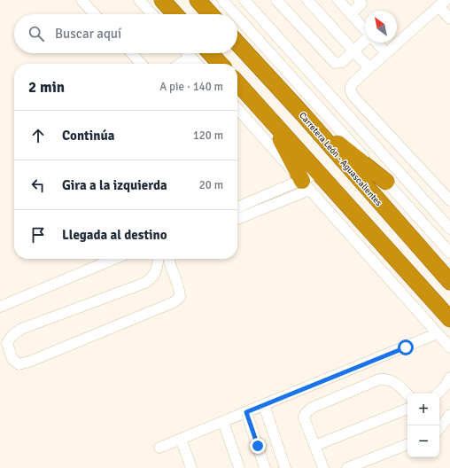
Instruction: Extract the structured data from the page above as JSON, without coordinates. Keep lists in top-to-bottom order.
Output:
{
  "streets": {
    "highway": ["Carretera León - Aguascalientes"]
  },
  "north": "top left",
  "page": {
    "search": "Buscar aquí",
    "heading": ["2 min", "A pie · 140 m"],
    "list": [
      ["Continúa", "120 m"],
      ["Gira a la izquierda", "20 m"],
      "Llegada al destino"
    ],
    "map_buttons": ["+", "−"]
  }
}
